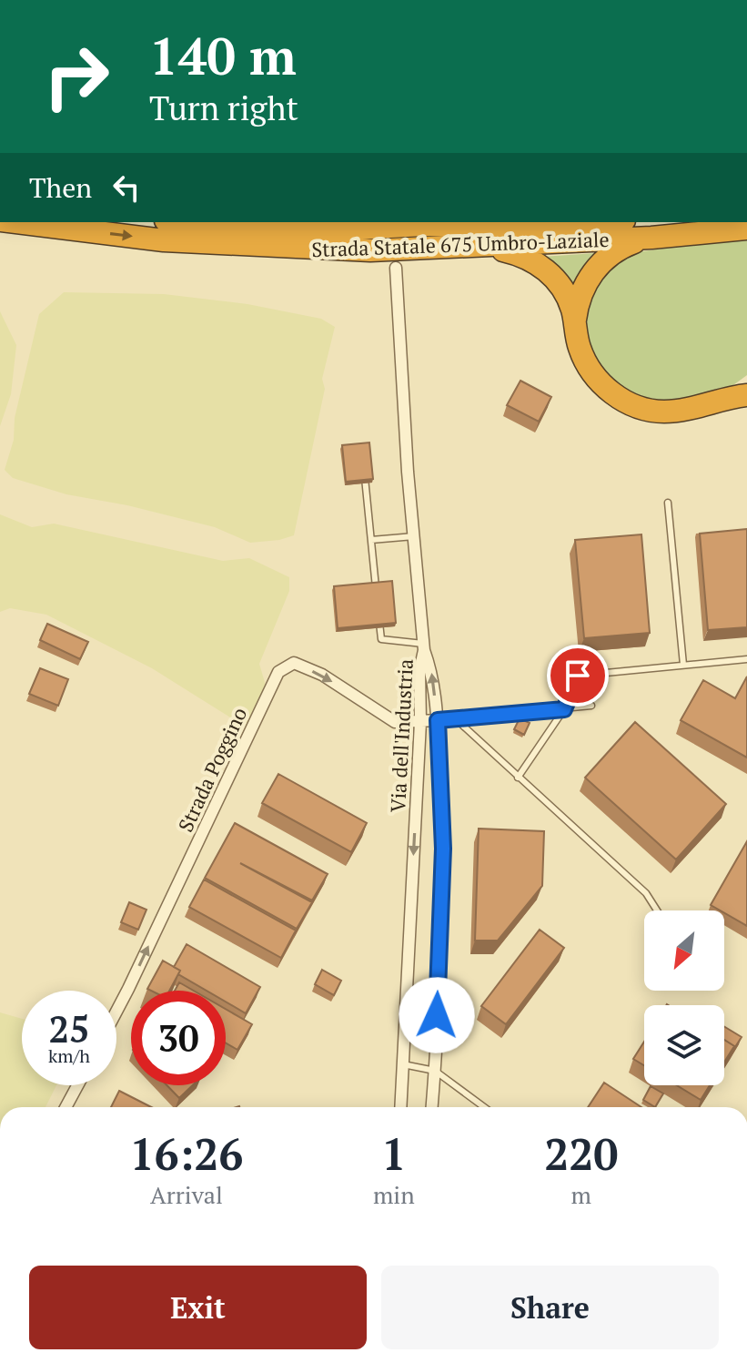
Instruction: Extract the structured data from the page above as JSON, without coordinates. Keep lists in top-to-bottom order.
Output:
{
  "streets": {
    "highway": ["Strada Statale 675 Umbro-Laziale"],
    "street": ["Via dell'Industria", "Strada Poggino"]
  },
  "crossings": [
    ["Via dell'Industria", "Strada Poggino"]
  ],
  "north": "bottom left",
  "page": {
    "turn": ["140 m", "Turn right"],
    "then": "Then",
    "speed": "25 km/h",
    "limit": "30",
    "eta": [
      "16:26",
      "Arrival",
      "1",
      "min",
      "220",
      "m"
    ],
    "buttons": ["Exit", "Share"]
  }
}
